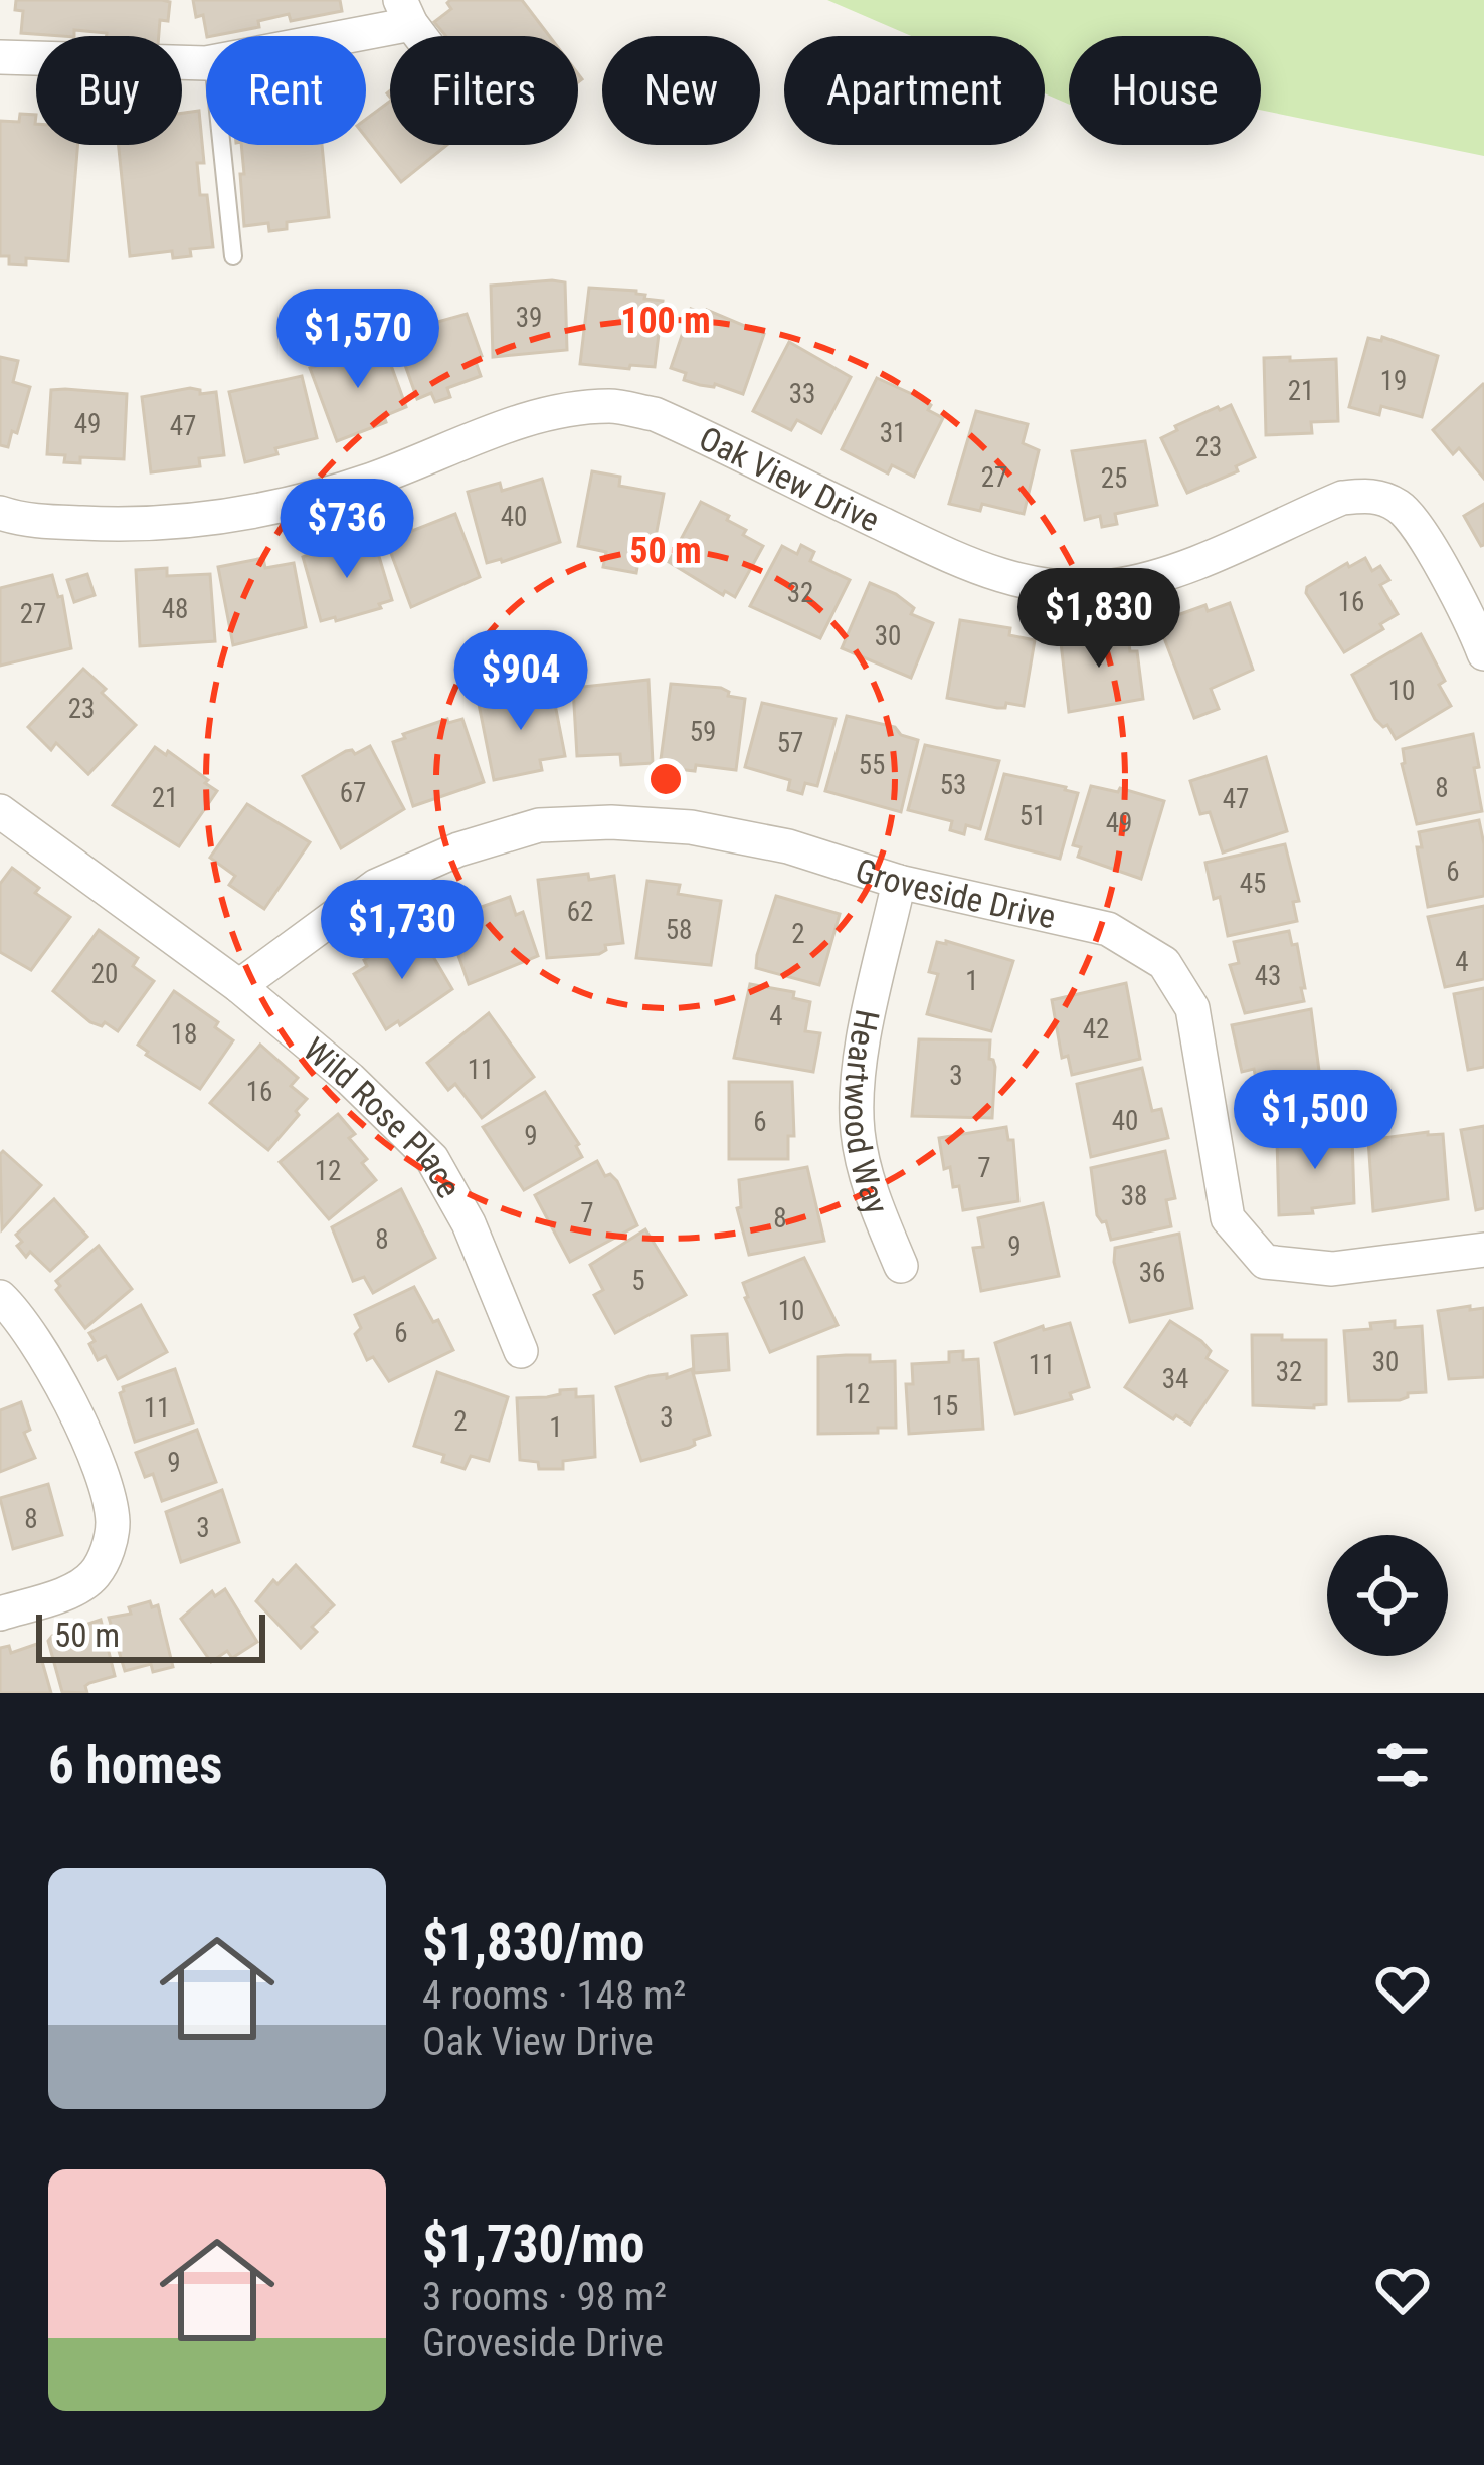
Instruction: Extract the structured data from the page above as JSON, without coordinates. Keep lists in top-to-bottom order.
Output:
{
  "streets": {
    "street": [
      "Oak View Drive",
      "Groveside Drive",
      "Heartwood Way",
      "Wild Rose Place"
    ]
  },
  "crossings": [
    ["Groveside Drive", "Heartwood Way"],
    ["Groveside Drive", "Wild Rose Place"]
  ],
  "house_numbers": [
    "39",
    "19",
    "21",
    "33",
    "49",
    "47",
    "31",
    "23",
    "27",
    "25",
    "40",
    "32",
    "16",
    "48",
    "27",
    "30",
    "10",
    "23",
    "59",
    "57",
    "55",
    "53",
    "8",
    "67",
    "21",
    "47",
    "51",
    "49",
    "6",
    "45",
    "62",
    "58",
    "2",
    "4",
    "20",
    "43",
    "1",
    "4",
    "42",
    "18",
    "11",
    "3",
    "16",
    "40",
    "6",
    "9",
    "7",
    "12",
    "38",
    "7",
    "8",
    "8",
    "9",
    "36",
    "5",
    "10",
    "6",
    "30",
    "11",
    "32",
    "34",
    "12",
    "15",
    "11",
    "3",
    "2",
    "1",
    "9",
    "8",
    "3"
  ],
  "scale_bar": "50 m",
  "page": {
    "chip": [
      "Buy",
      "Rent",
      "Filters",
      "New",
      "Apartment",
      "House"
    ],
    "price": [
      "$1,570",
      "$736",
      "$1,830",
      "$904",
      "$1,730",
      "$1,500"
    ],
    "scale": "50 m",
    "heading": "6 homes",
    "list": [
      {
        "name": "$1,830/mo",
        "note": "4 rooms · 148 m² · Oak View Drive"
      },
      {
        "name": "$1,730/mo",
        "note": "3 rooms · 98 m² · Groveside Drive"
      }
    ]
  },
  "rings": ["100 m", "50 m"]
}
